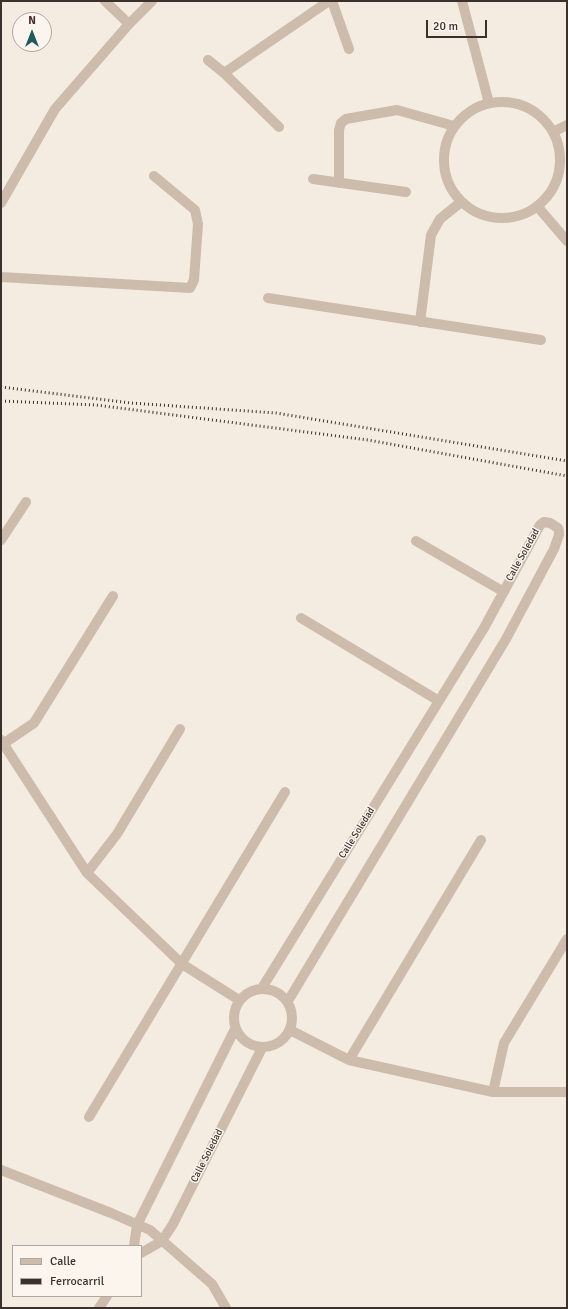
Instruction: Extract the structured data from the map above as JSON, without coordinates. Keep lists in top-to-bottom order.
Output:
{
  "streets": {
    "street": ["Calle Soledad"]
  },
  "legend": ["Calle", "Ferrocarril"],
  "scale_bar": "20 m",
  "north": "top"
}
